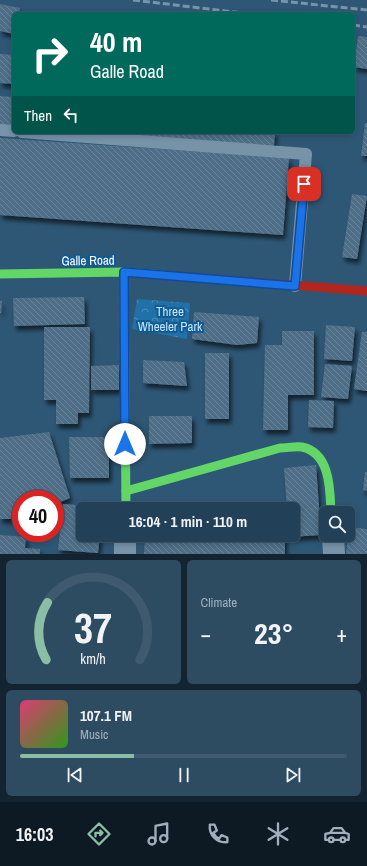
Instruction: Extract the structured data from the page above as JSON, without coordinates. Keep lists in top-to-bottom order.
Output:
{
  "streets": {
    "main road": ["Galle Road"]
  },
  "parks": ["Three Wheeler Park"],
  "page": {
    "turn": ["40 m", "Galle Road"],
    "then": "Then",
    "limit": "40",
    "trip": "16:04 · 1 min · 110 m",
    "tile": "Climate",
    "heat": ["−", "23°", "+"],
    "song": ["107.1 FM", "Music"],
    "tabs": "16:03",
    "gauge": ["37", "km/h"]
  }
}
